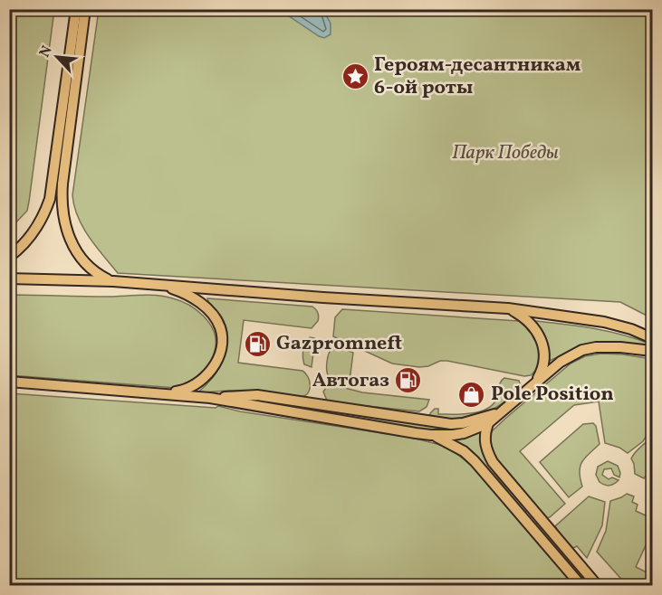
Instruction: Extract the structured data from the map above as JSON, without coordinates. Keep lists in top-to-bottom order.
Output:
{
  "parks": ["Парк Победы"],
  "places": {
    "place": ["Героям-десантникам 6-ой роты"],
    "fuel station": ["Gazpromneft", "Автогаз"],
    "shop": ["Pole Position"]
  },
  "north": "top left"
}
